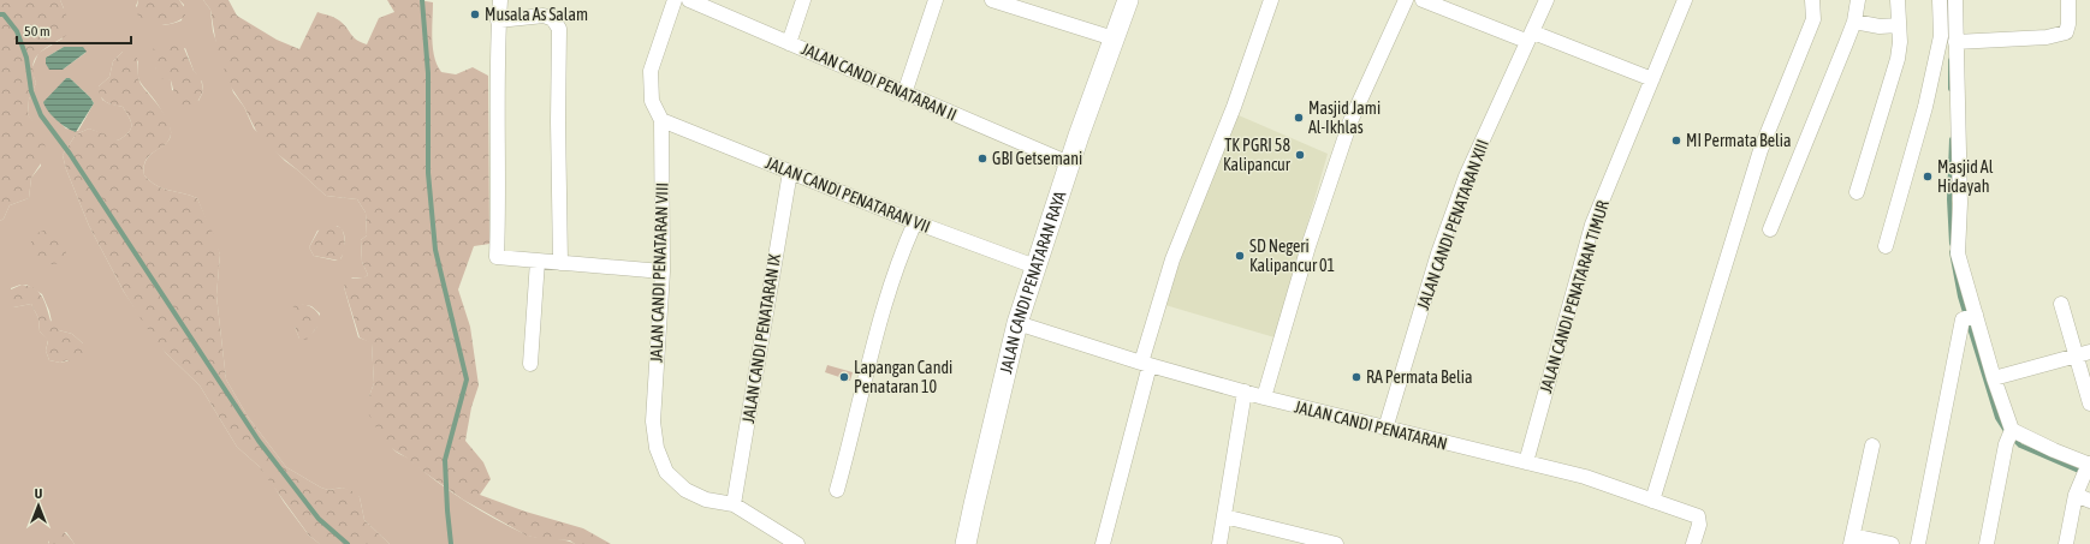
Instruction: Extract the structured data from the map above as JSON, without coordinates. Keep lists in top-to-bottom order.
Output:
{
  "streets": {
    "main road": ["JALAN CANDI PENATARAN RAYA"],
    "street": [
      "JALAN CANDI PENATARAN II",
      "JALAN CANDI PENATARAN VII",
      "JALAN CANDI PENATARAN XIII",
      "JALAN CANDI PENATARAN VIII",
      "JALAN CANDI PENATARAN TIMUR",
      "JALAN CANDI PENATARAN IX",
      "JALAN CANDI PENATARAN"
    ]
  },
  "crossings": [
    ["JALAN CANDI PENATARAN II", "JALAN CANDI PENATARAN RAYA"],
    ["JALAN CANDI PENATARAN VII", "JALAN CANDI PENATARAN VIII"],
    ["JALAN CANDI PENATARAN VII", "JALAN CANDI PENATARAN RAYA"],
    ["JALAN CANDI PENATARAN VII", "JALAN CANDI PENATARAN IX"],
    ["JALAN CANDI PENATARAN XIII", "JALAN CANDI PENATARAN"],
    ["JALAN CANDI PENATARAN VIII", "JALAN CANDI PENATARAN IX"],
    ["JALAN CANDI PENATARAN RAYA", "JALAN CANDI PENATARAN"],
    ["JALAN CANDI PENATARAN TIMUR", "JALAN CANDI PENATARAN"]
  ],
  "places": [
    "Musala As Salam",
    "Masjid Jami Al-Ikhlas",
    "MI Permata Belia",
    "TK PGRI 58 Kalipancur",
    "GBI Getsemani",
    "Masjid Al Hidayah",
    "SD Negeri Kalipancur 01",
    "Lapangan Candi Penataran 10",
    "RA Permata Belia"
  ],
  "scale_bar": "50 m",
  "north": "top"
}
